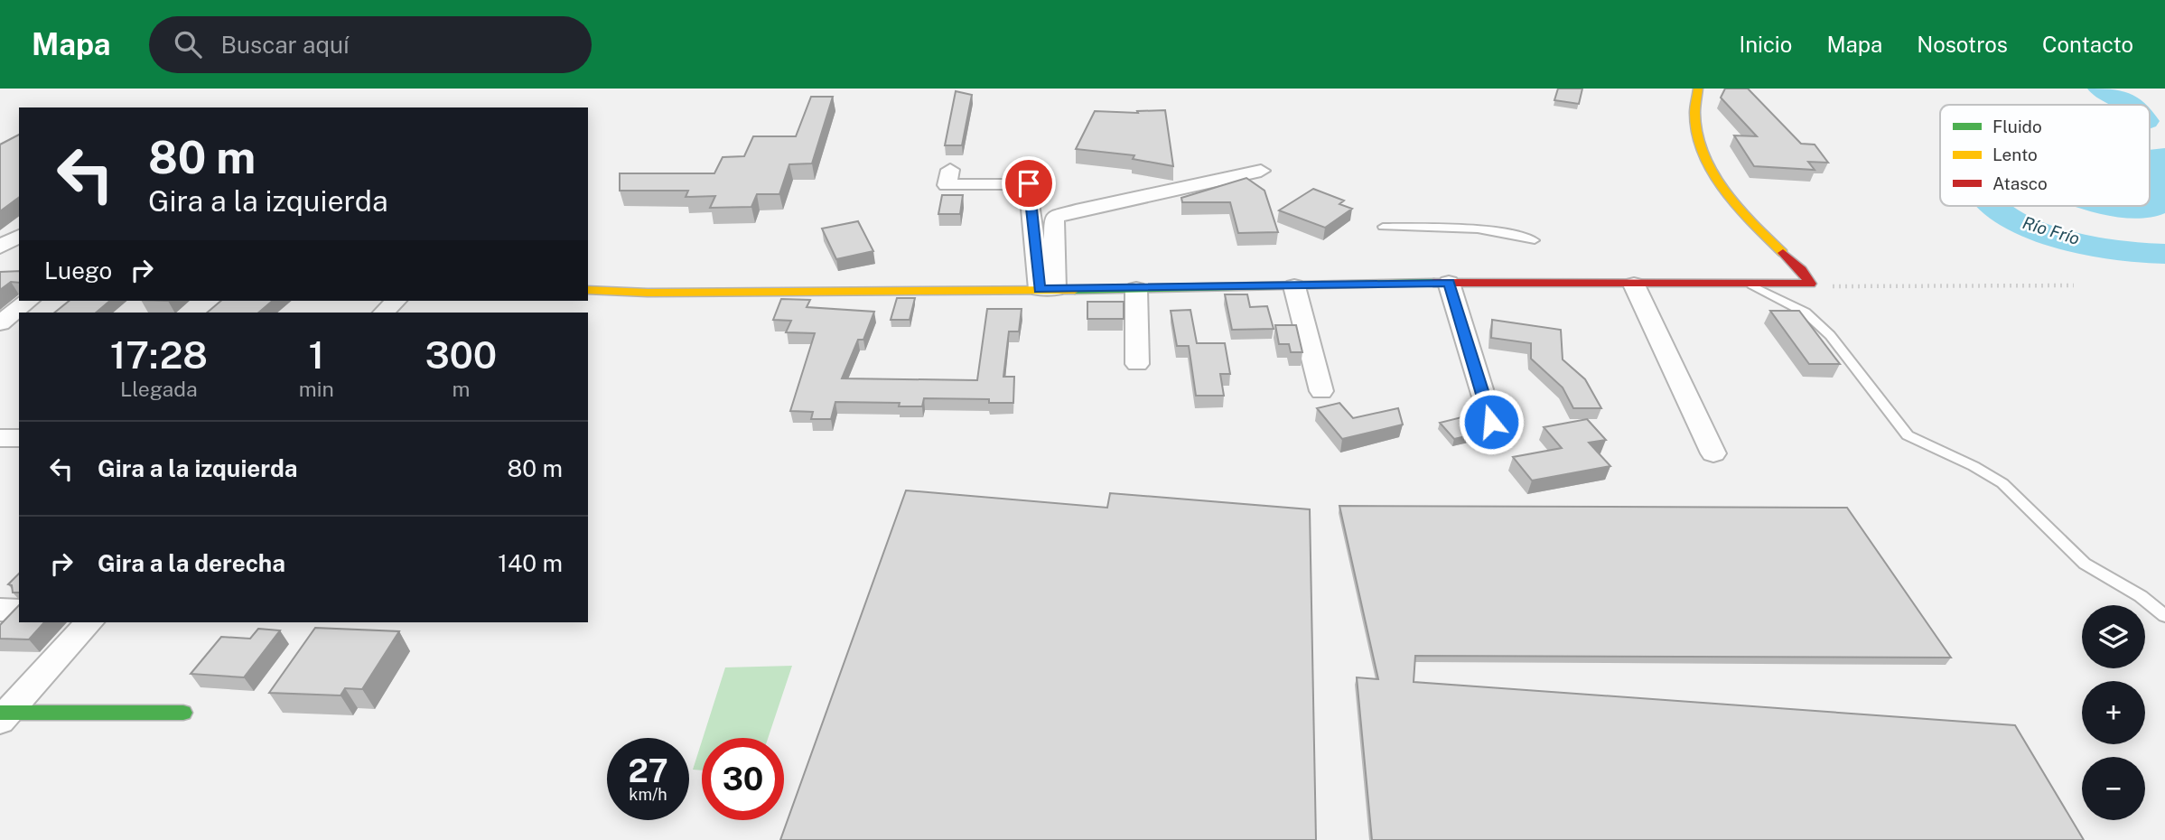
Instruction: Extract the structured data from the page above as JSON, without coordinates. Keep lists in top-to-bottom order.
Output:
{
  "water": ["Río Frío"],
  "legend": ["Fluido", "Lento", "Atasco"],
  "page": {
    "header": "Mapa",
    "search": "Buscar aquí",
    "nav": [
      "Inicio",
      "Mapa",
      "Nosotros",
      "Contacto"
    ],
    "turn": ["80 m", "Gira a la izquierda"],
    "then": "Luego",
    "eta": [
      "17:28",
      "Llegada",
      "1",
      "min",
      "300",
      "m"
    ],
    "list": [
      {
        "name": "Gira a la izquierda",
        "value": "80 m"
      },
      {
        "name": "Gira a la derecha",
        "value": "140 m"
      }
    ],
    "map_buttons": ["+", "−"],
    "speed": "27 km/h",
    "limit": "30"
  }
}
